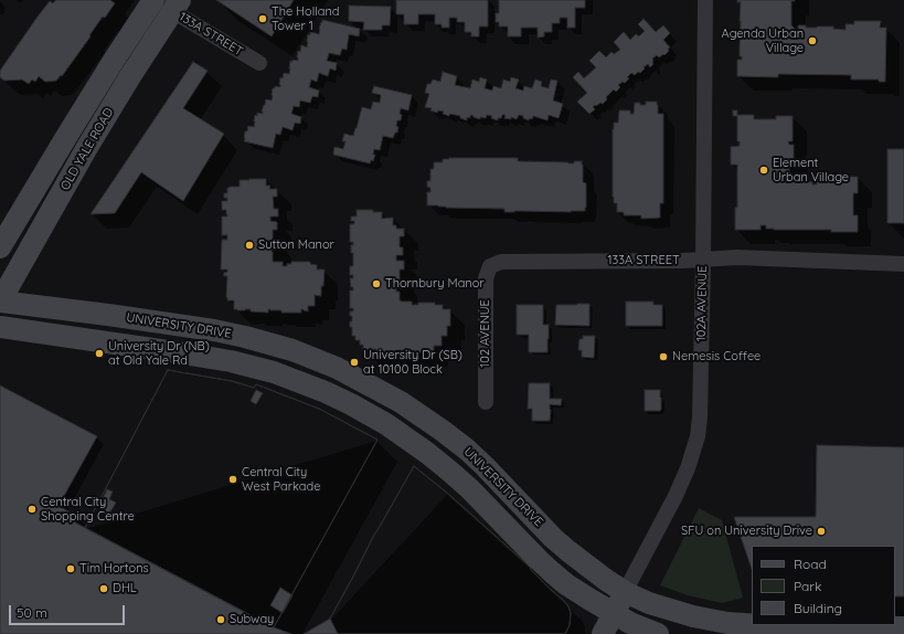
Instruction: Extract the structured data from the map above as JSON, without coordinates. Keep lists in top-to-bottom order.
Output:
{
  "streets": {
    "main road": ["OLD YALE ROAD", "UNIVERSITY DRIVE"],
    "street": ["133A STREET", "102A AVENUE", "102 AVENUE"]
  },
  "crossings": [
    ["133A STREET", "OLD YALE ROAD"],
    ["133A STREET", "102A AVENUE"],
    ["133A STREET", "102 AVENUE"],
    ["OLD YALE ROAD", "UNIVERSITY DRIVE"],
    ["102A AVENUE", "UNIVERSITY DRIVE"]
  ],
  "places": [
    "The Holland Tower 1",
    "Agenda Urban Village",
    "Element Urban Village",
    "Sutton Manor",
    "Thornbury Manor",
    "University Dr (NB) at Old Yale Rd",
    "Nemesis Coffee",
    "University Dr (SB) at 10100 Block",
    "Central City West Parkade",
    "Central City Shopping Centre",
    "SFU on University Drive",
    "Tim Hortons",
    "DHL",
    "Subway"
  ],
  "legend": ["Road", "Park", "Building"],
  "scale_bar": "50 m"
}
